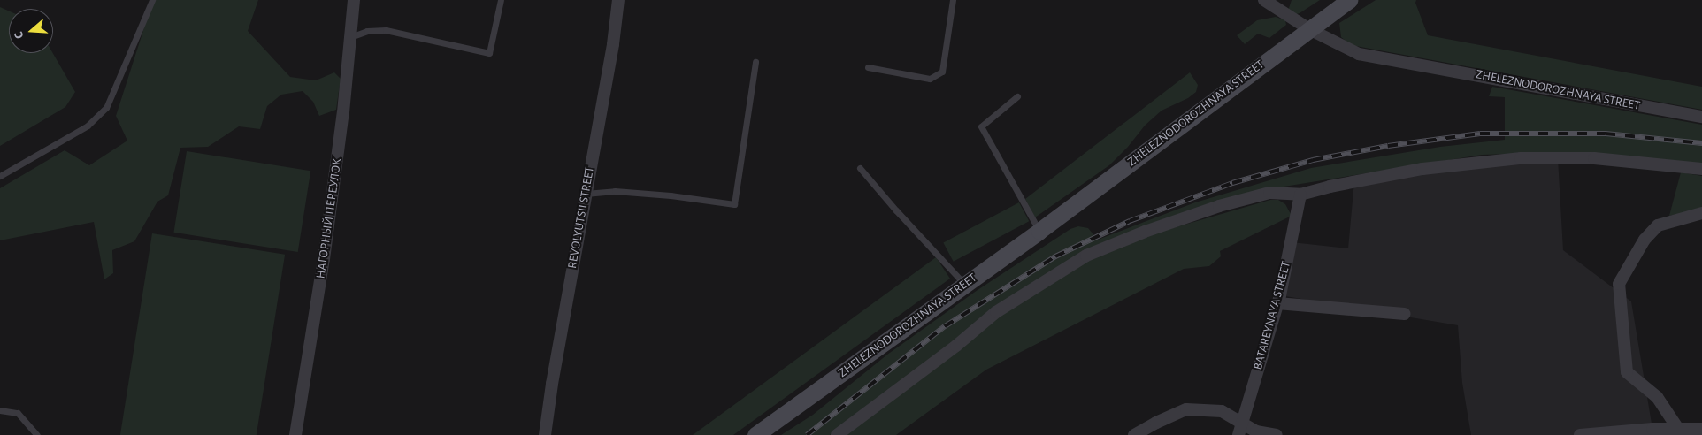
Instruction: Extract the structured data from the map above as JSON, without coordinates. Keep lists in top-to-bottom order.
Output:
{
  "streets": {
    "main road": ["ZHELEZNODOROZHNAYA STREET"],
    "street": ["REVOLYUTSII STREET", "НАГОРНЫЙ ПЕРЕУЛОК", "BATAREYNAYA STREET"]
  },
  "north": "left"
}
